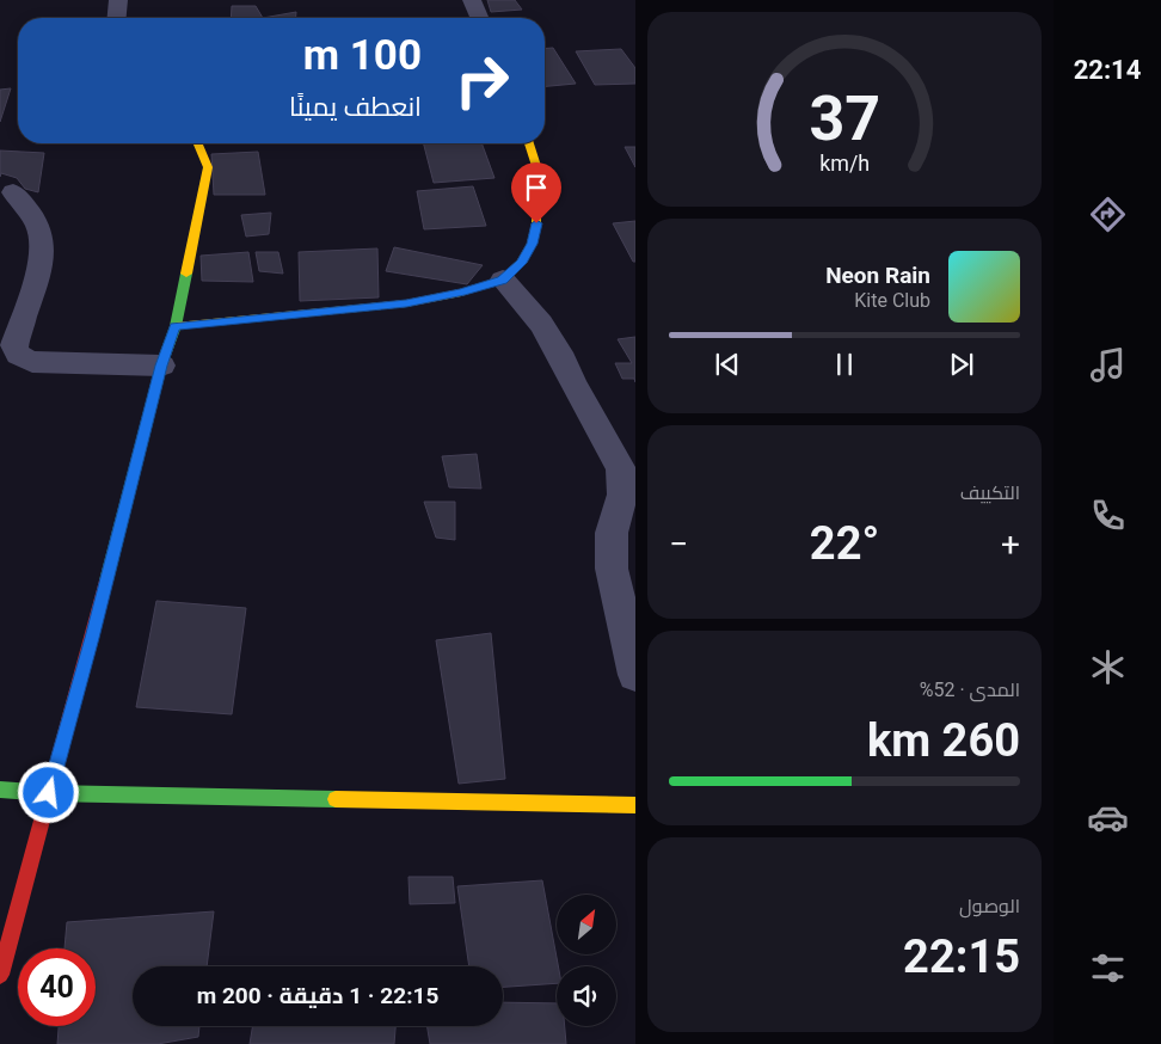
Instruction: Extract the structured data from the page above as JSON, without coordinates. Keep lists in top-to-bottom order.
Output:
{
  "north": "top right",
  "page": {
    "tabs": "22:14",
    "turn": ["100 m", "انعطف يمينًا"],
    "song": ["Neon Rain", "Kite Club"],
    "tile": [
      "التكييف",
      ["المدى · 52%", "260 km"],
      ["الوصول", "22:15"]
    ],
    "heat": ["−", "22°", "+"],
    "limit": "40",
    "trip": "22:15 · 1 دقيقة · 200 m",
    "gauge": ["37", "km/h"]
  }
}
